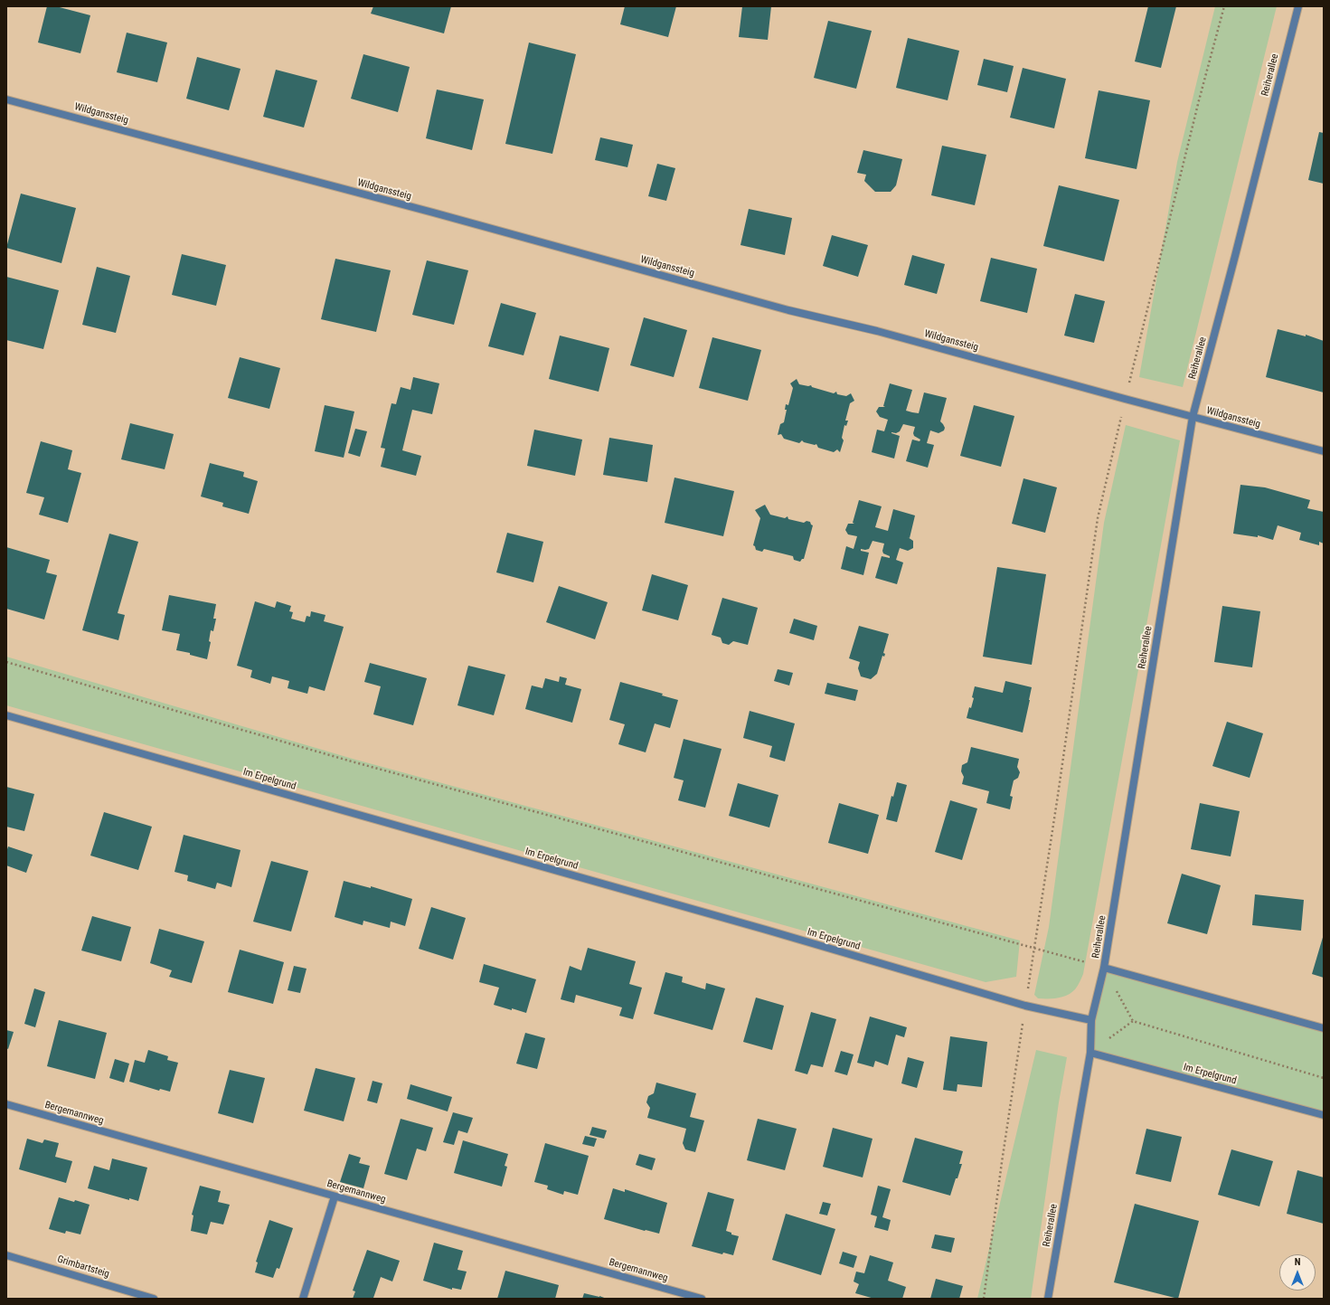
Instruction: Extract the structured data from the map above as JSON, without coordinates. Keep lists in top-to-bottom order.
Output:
{
  "streets": {
    "street": [
      "Reiherallee",
      "Wildganssteig",
      "Im Erpelgrund",
      "Bergemannweg",
      "Grimbartsteig"
    ]
  },
  "crossings": [
    ["Reiherallee", "Wildganssteig"],
    ["Reiherallee", "Im Erpelgrund"]
  ],
  "north": "top"
}
